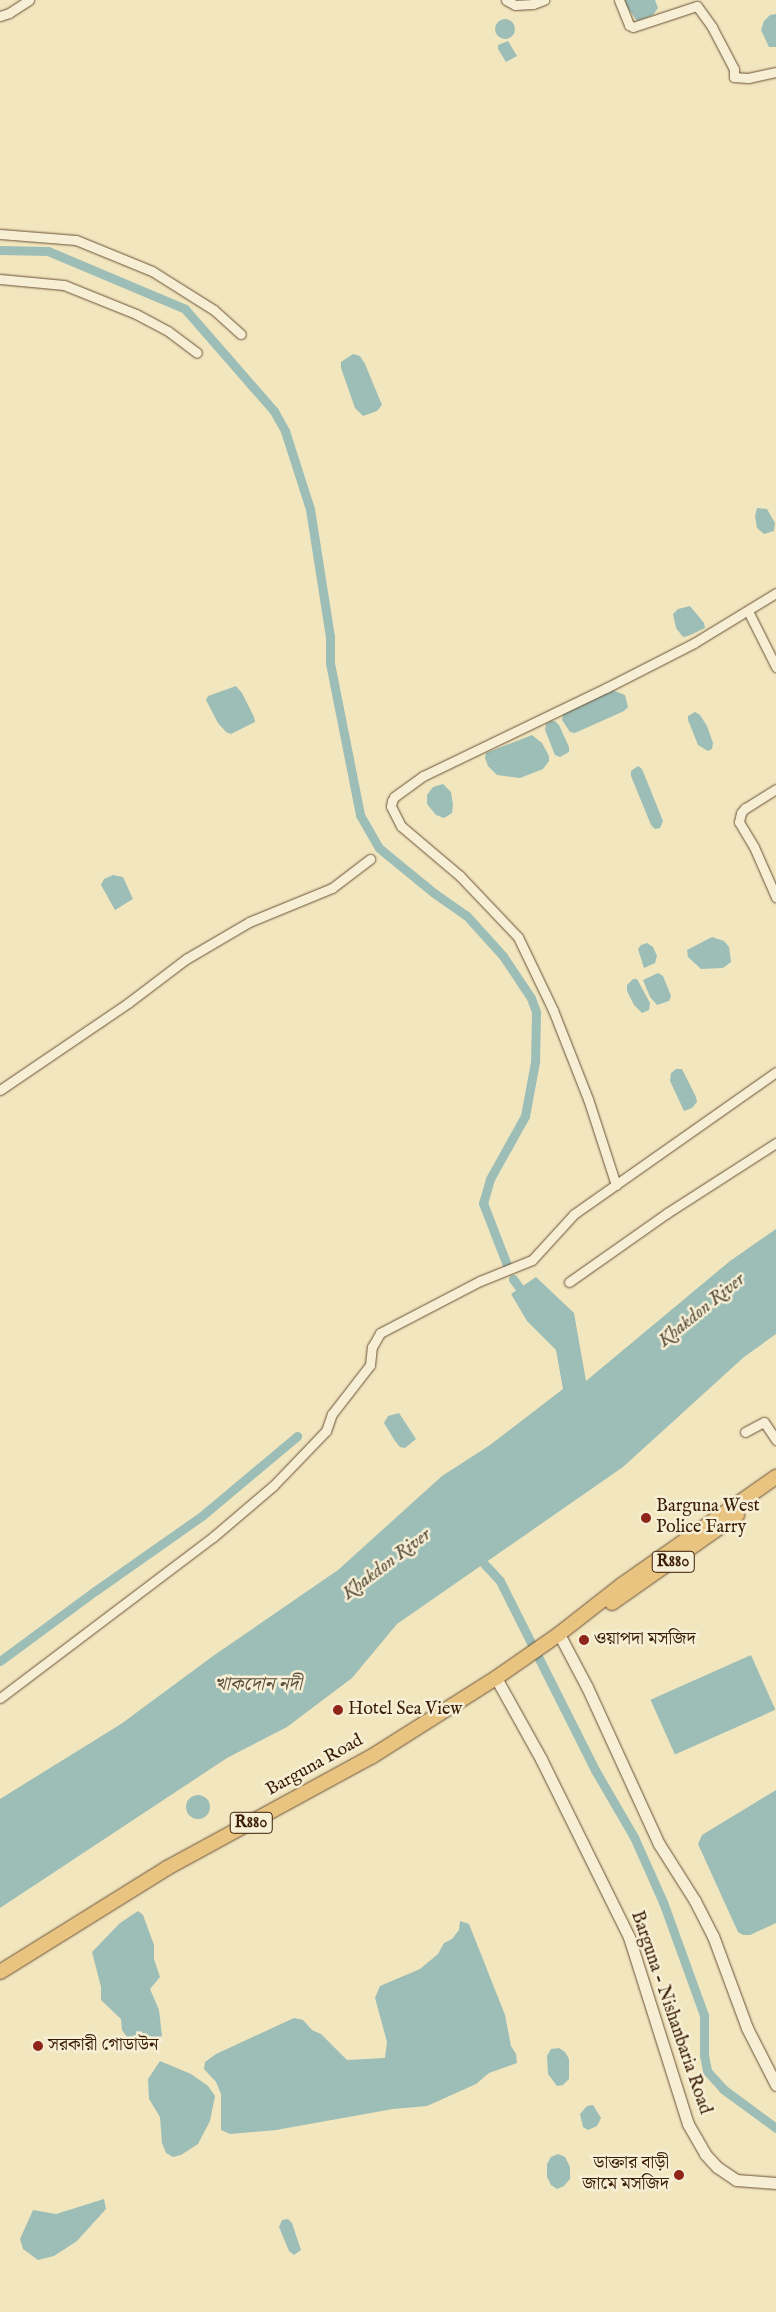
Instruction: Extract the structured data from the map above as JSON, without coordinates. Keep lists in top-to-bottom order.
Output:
{
  "streets": {
    "main road": ["R880", "Barguna Road"],
    "street": ["Barguna - Nishanbaria Road"]
  },
  "crossings": [
    ["Barguna Road", "Barguna - Nishanbaria Road"]
  ],
  "water": ["Khakdon River", "খাকদোন নদী"],
  "places": [
    "Barguna West Police Farry",
    "ওয়াপদা মসজিদ",
    "Hotel Sea View",
    "সরকারী গোডাউন",
    "ডাক্তার বাড়ী জামে মসজিদ"
  ]
}
